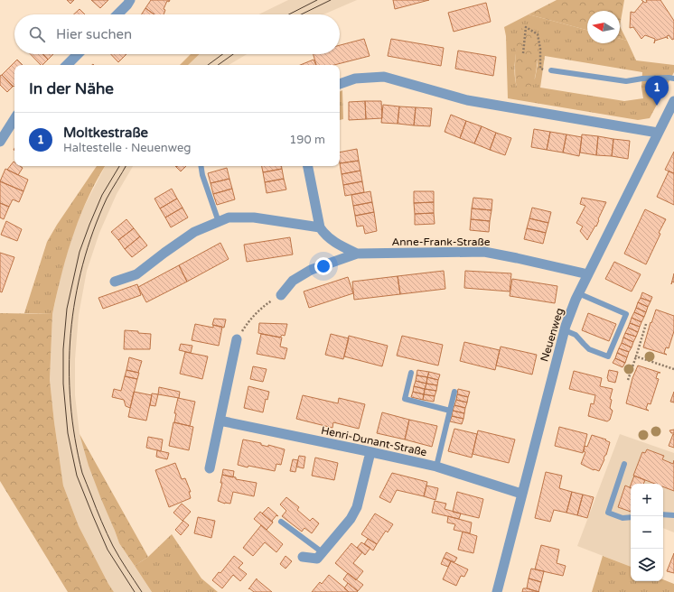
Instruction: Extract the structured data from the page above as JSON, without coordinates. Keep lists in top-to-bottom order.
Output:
{
  "streets": {
    "street": ["Anne-Frank-Straße", "Neuenweg", "Henri-Dunant-Straße"]
  },
  "crossings": [
    ["Anne-Frank-Straße", "Neuenweg"],
    ["Neuenweg", "Henri-Dunant-Straße"]
  ],
  "north": "left",
  "page": {
    "search": "Hier suchen",
    "heading": "In der Nähe",
    "pins": "1",
    "list": [
      {
        "mark": "1",
        "name": "Moltkestraße",
        "note": "Haltestelle · Neuenweg",
        "value": "190 m"
      }
    ],
    "map_buttons": ["+", "−"]
  }
}
